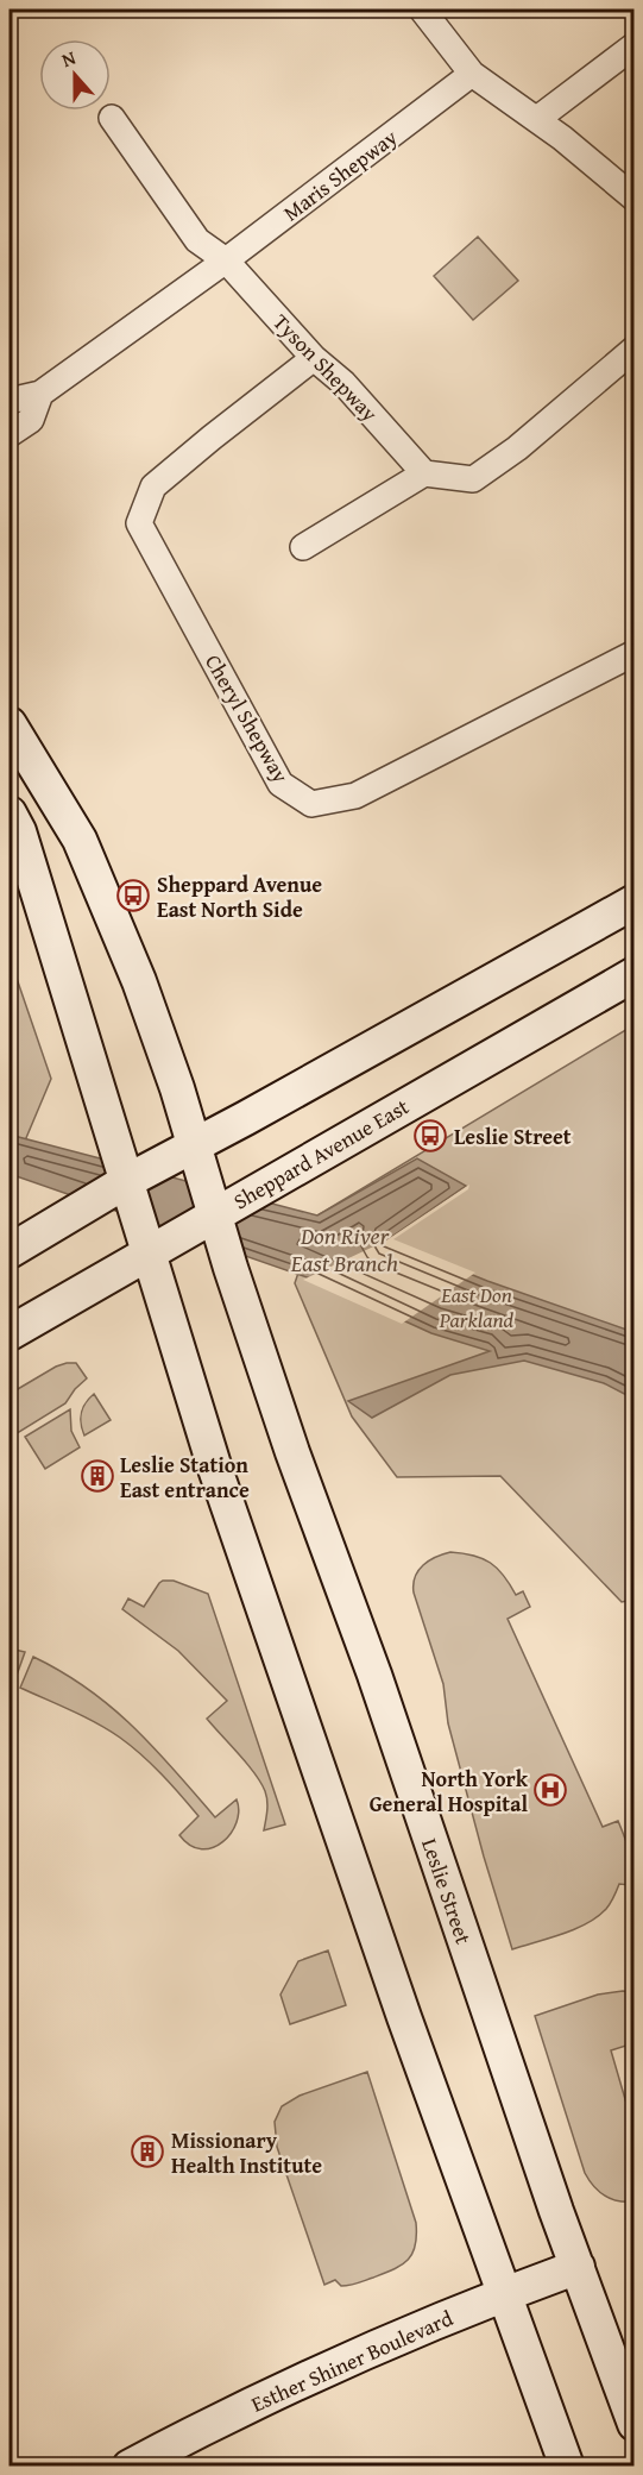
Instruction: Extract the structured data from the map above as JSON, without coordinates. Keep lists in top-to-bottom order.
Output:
{
  "streets": {
    "main road": ["Sheppard Avenue East", "Leslie Street", "Esther Shiner Boulevard"],
    "street": ["Maris Shepway", "Tyson Shepway", "Cheryl Shepway"]
  },
  "crossings": [
    ["Maris Shepway", "Tyson Shepway"],
    ["Tyson Shepway", "Cheryl Shepway"],
    ["Sheppard Avenue East", "Leslie Street"],
    ["Leslie Street", "Esther Shiner Boulevard"]
  ],
  "water": ["Don River East Branch"],
  "parks": ["East Don Parkland"],
  "places": {
    "bus stop": ["Sheppard Avenue East North Side", "Leslie Street"],
    "building": ["Leslie Station East entrance", "Missionary Health Institute"],
    "hospital": ["North York General Hospital"]
  },
  "north": "top"
}
